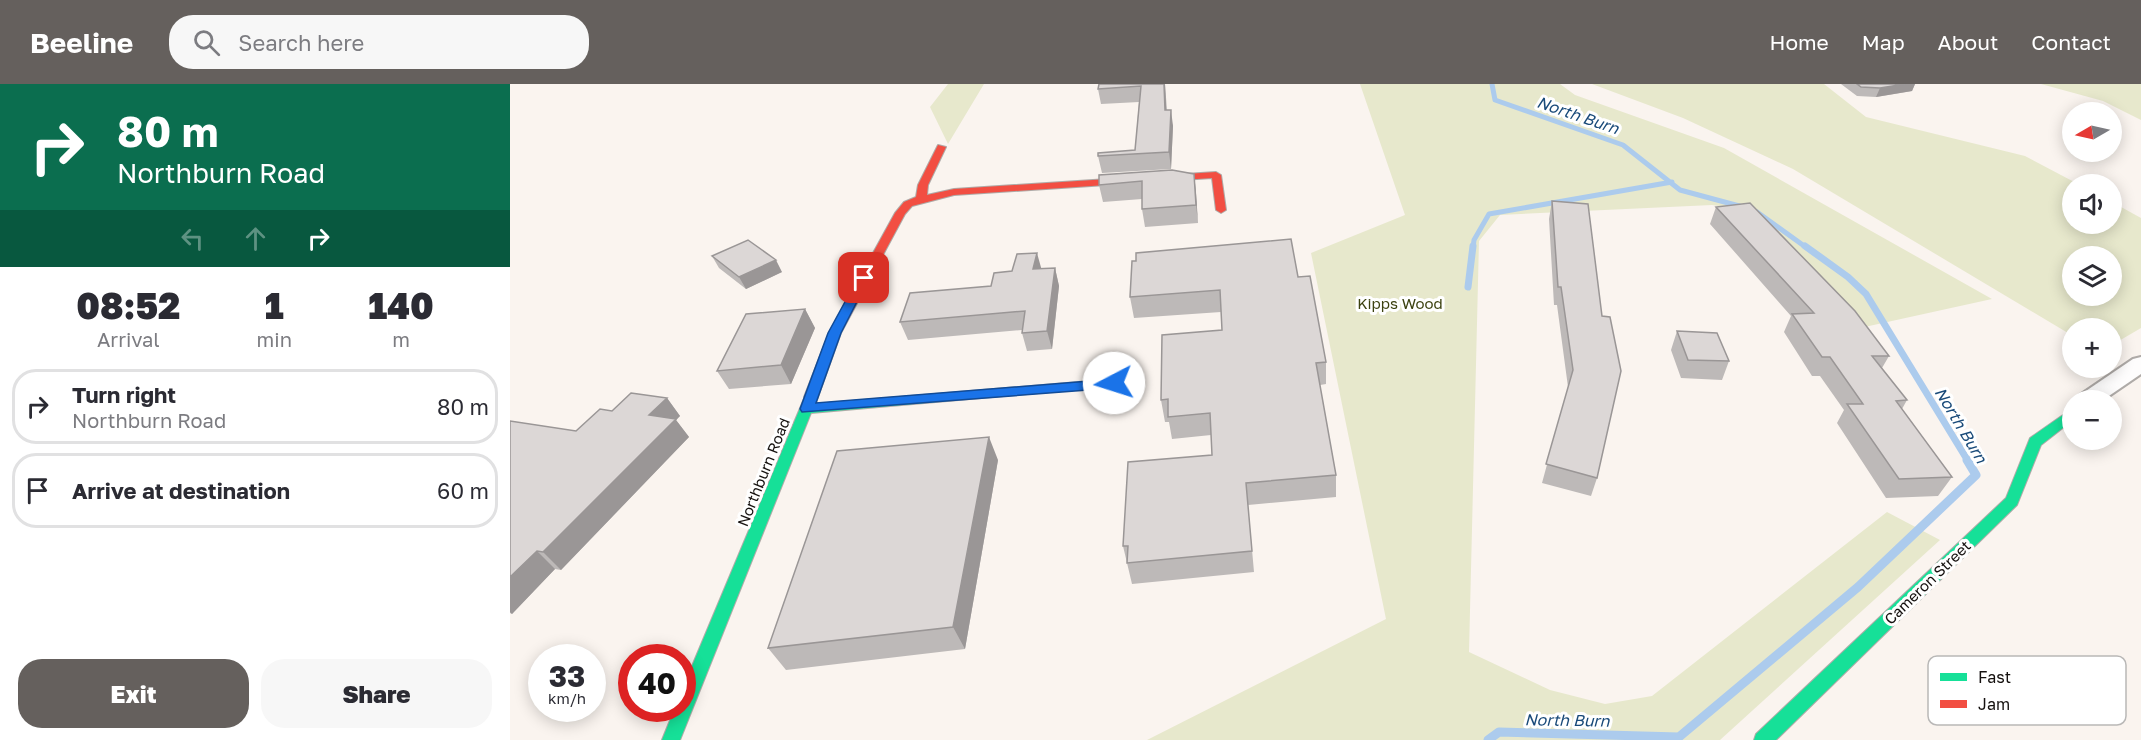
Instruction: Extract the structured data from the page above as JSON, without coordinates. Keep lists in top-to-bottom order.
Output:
{
  "streets": {
    "street": ["Northburn Road", "Cameron Street"]
  },
  "water": ["North Burn"],
  "parks": ["Kipps Wood"],
  "legend": ["Fast", "Jam"],
  "north": "left",
  "page": {
    "header": "Beeline",
    "search": "Search here",
    "nav": [
      "Home",
      "Map",
      "About",
      "Contact"
    ],
    "turn": ["80 m", "Northburn Road"],
    "map_buttons": ["+", "−"],
    "eta": [
      "08:52",
      "Arrival",
      "1",
      "min",
      "140",
      "m"
    ],
    "list": [
      {
        "name": "Turn right",
        "note": "Northburn Road",
        "value": "80 m"
      },
      {
        "name": "Arrive at destination",
        "value": "60 m"
      }
    ],
    "speed": "33 km/h",
    "limit": "40",
    "buttons": ["Exit", "Share"]
  }
}
